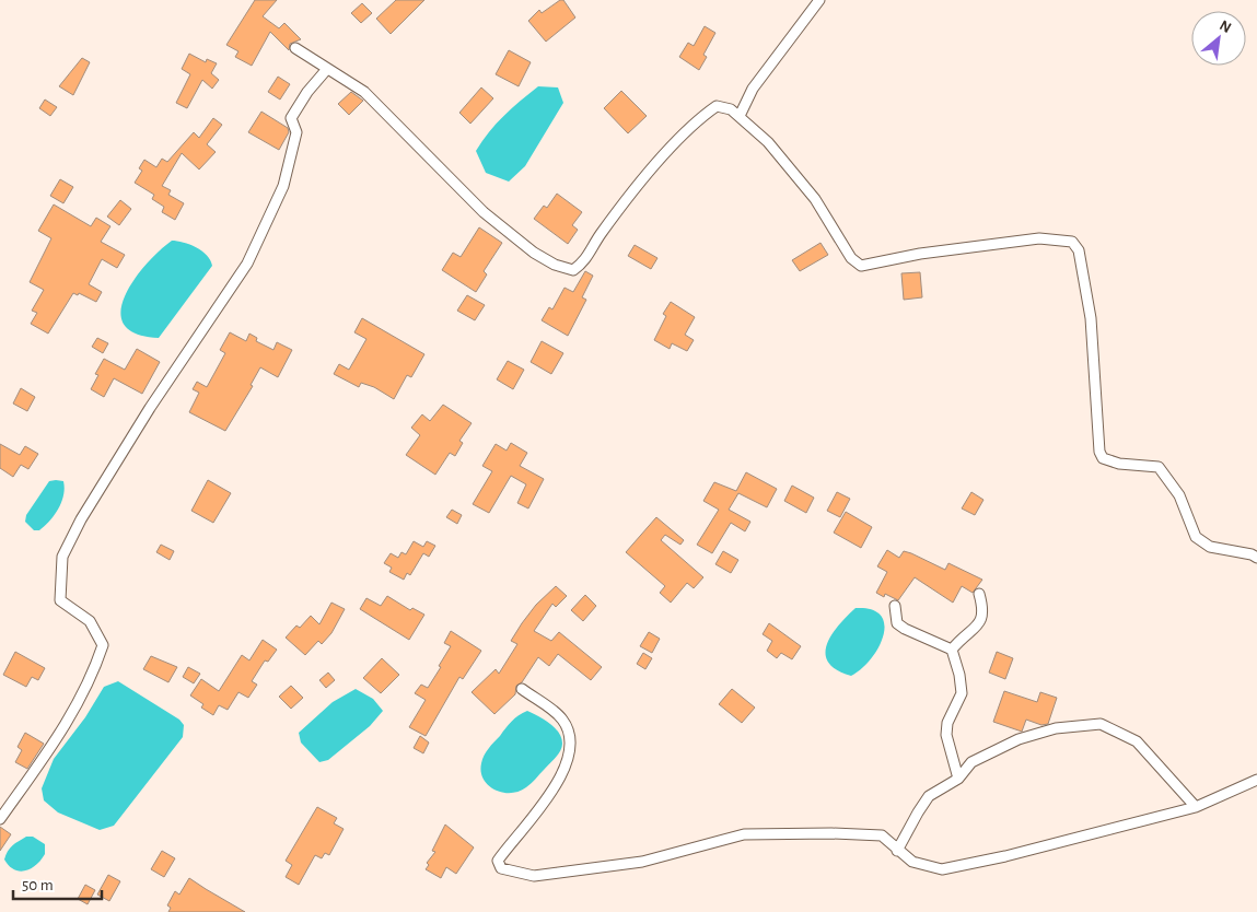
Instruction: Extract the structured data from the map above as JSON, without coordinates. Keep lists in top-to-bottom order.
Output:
{
  "scale_bar": "50 m",
  "north": "top right"
}
